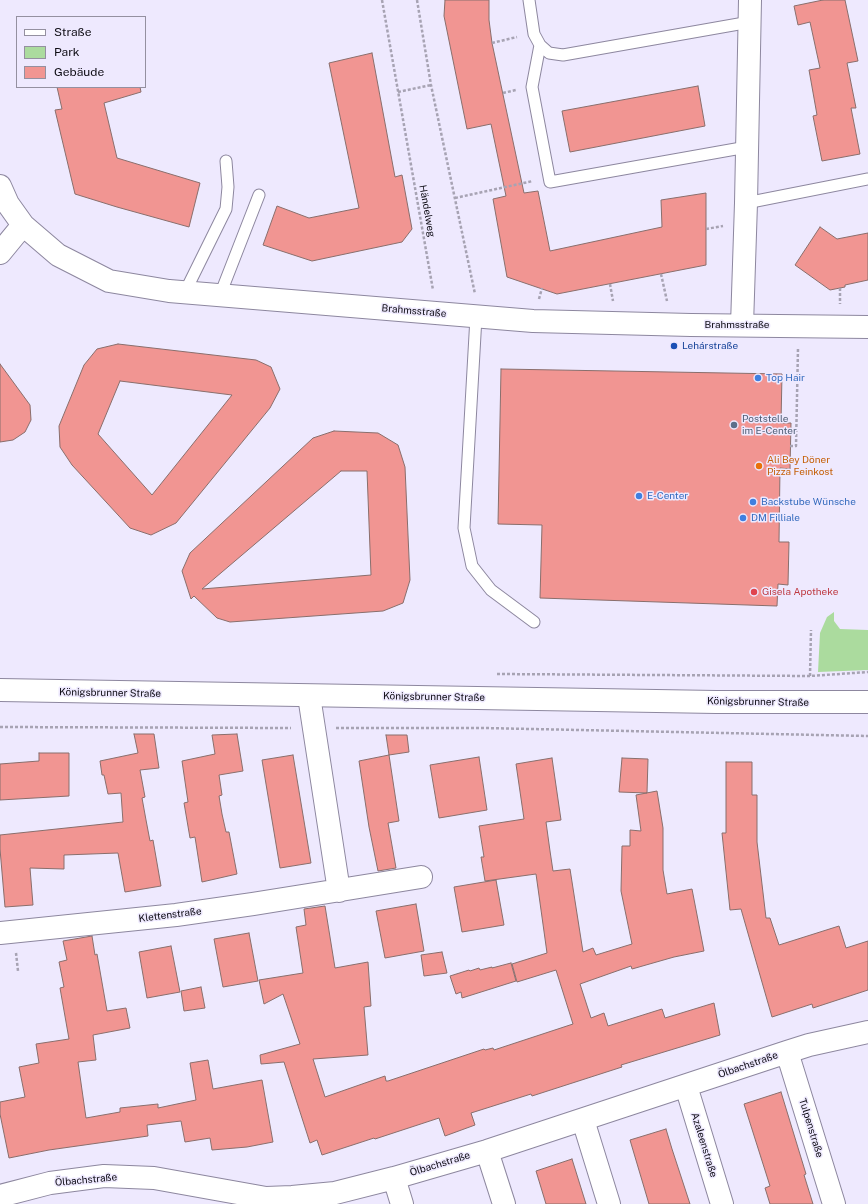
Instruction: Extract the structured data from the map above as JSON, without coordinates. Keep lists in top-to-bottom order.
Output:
{
  "streets": {
    "street": [
      "Brahmsstraße",
      "Königsbrunner Straße",
      "Klettenstraße",
      "Ölbachstraße",
      "Tulpenstraße",
      "Azaleenstraße"
    ],
    "path": ["Händelweg"]
  },
  "crossings": [
    ["Ölbachstraße", "Tulpenstraße"],
    ["Ölbachstraße", "Azaleenstraße"]
  ],
  "places": [
    "Lehárstraße",
    "Top Hair",
    "Poststelle im E-Center",
    "Ali Bey Döner Pizza Feinkost",
    "E-Center",
    "Backstube Wünsche",
    "DM Filliale",
    "Gisela Apotheke"
  ],
  "legend": ["Straße", "Park", "Gebäude"]
}
